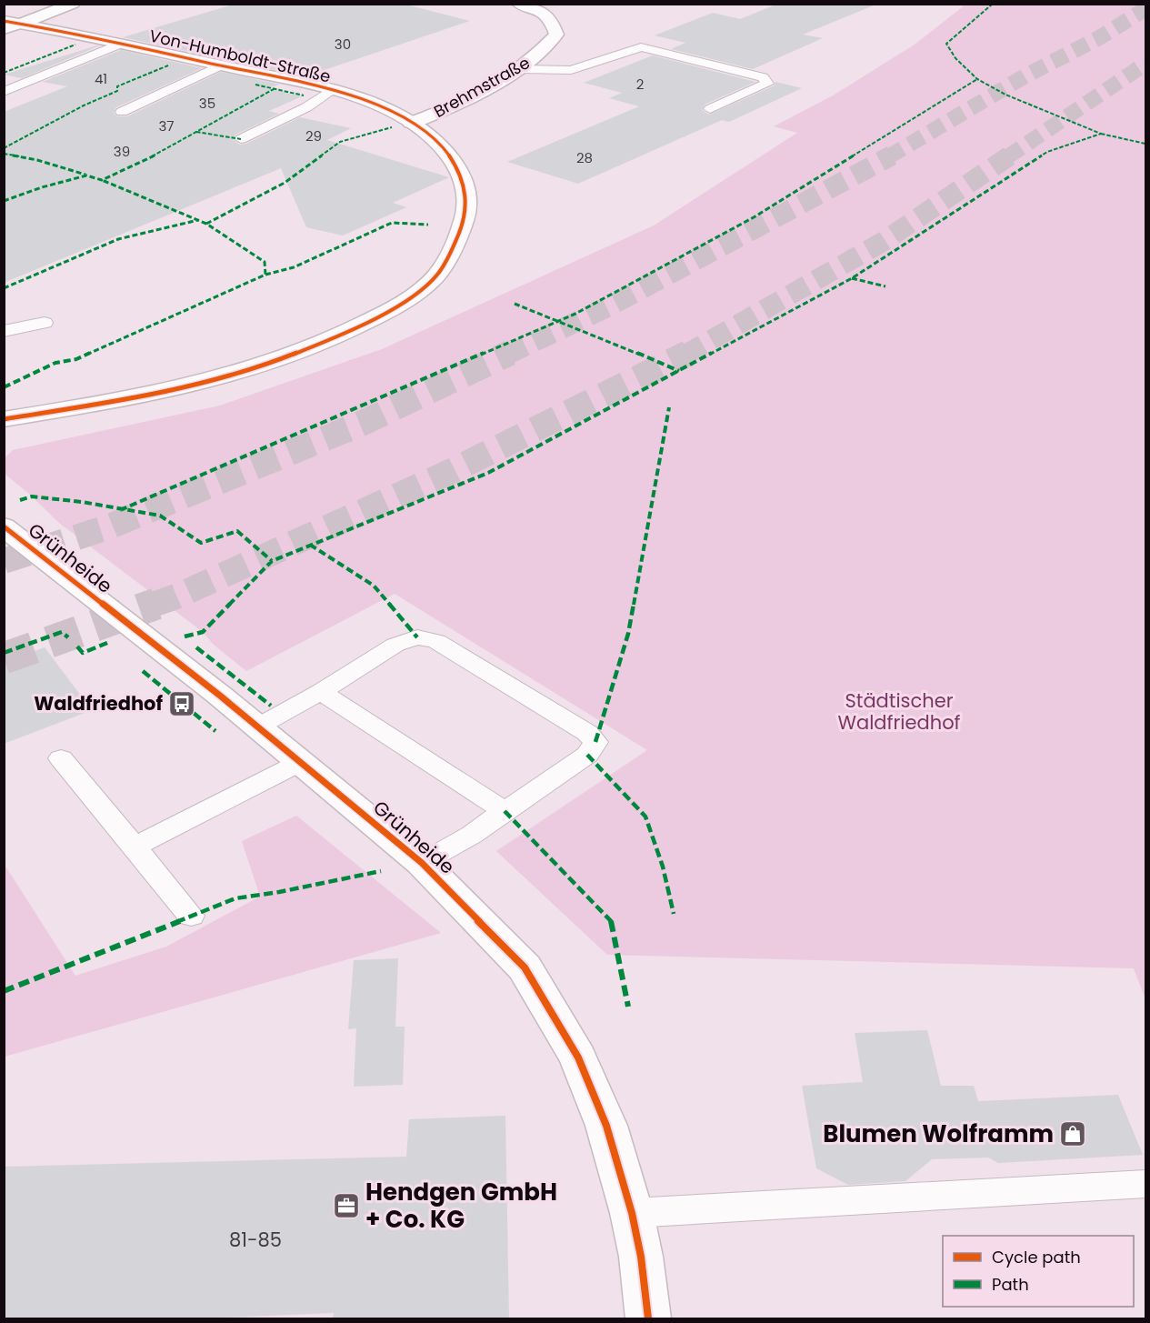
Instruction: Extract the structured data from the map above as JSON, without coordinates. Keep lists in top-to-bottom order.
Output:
{
  "streets": {
    "street": ["Von-Humboldt-Straße", "Brehmstraße", "Grünheide"]
  },
  "crossings": [
    ["Von-Humboldt-Straße", "Brehmstraße"]
  ],
  "parks": ["Städtischer Waldfriedhof"],
  "places": {
    "bus stop": ["Waldfriedhof"],
    "shop": ["Blumen Wolframm"],
    "office": ["Hendgen GmbH + Co. KG"]
  },
  "house_numbers": [
    "30",
    "41",
    "2",
    "35",
    "37",
    "29",
    "39",
    "28",
    "81-85"
  ],
  "legend": ["Cycle path", "Path"]
}
